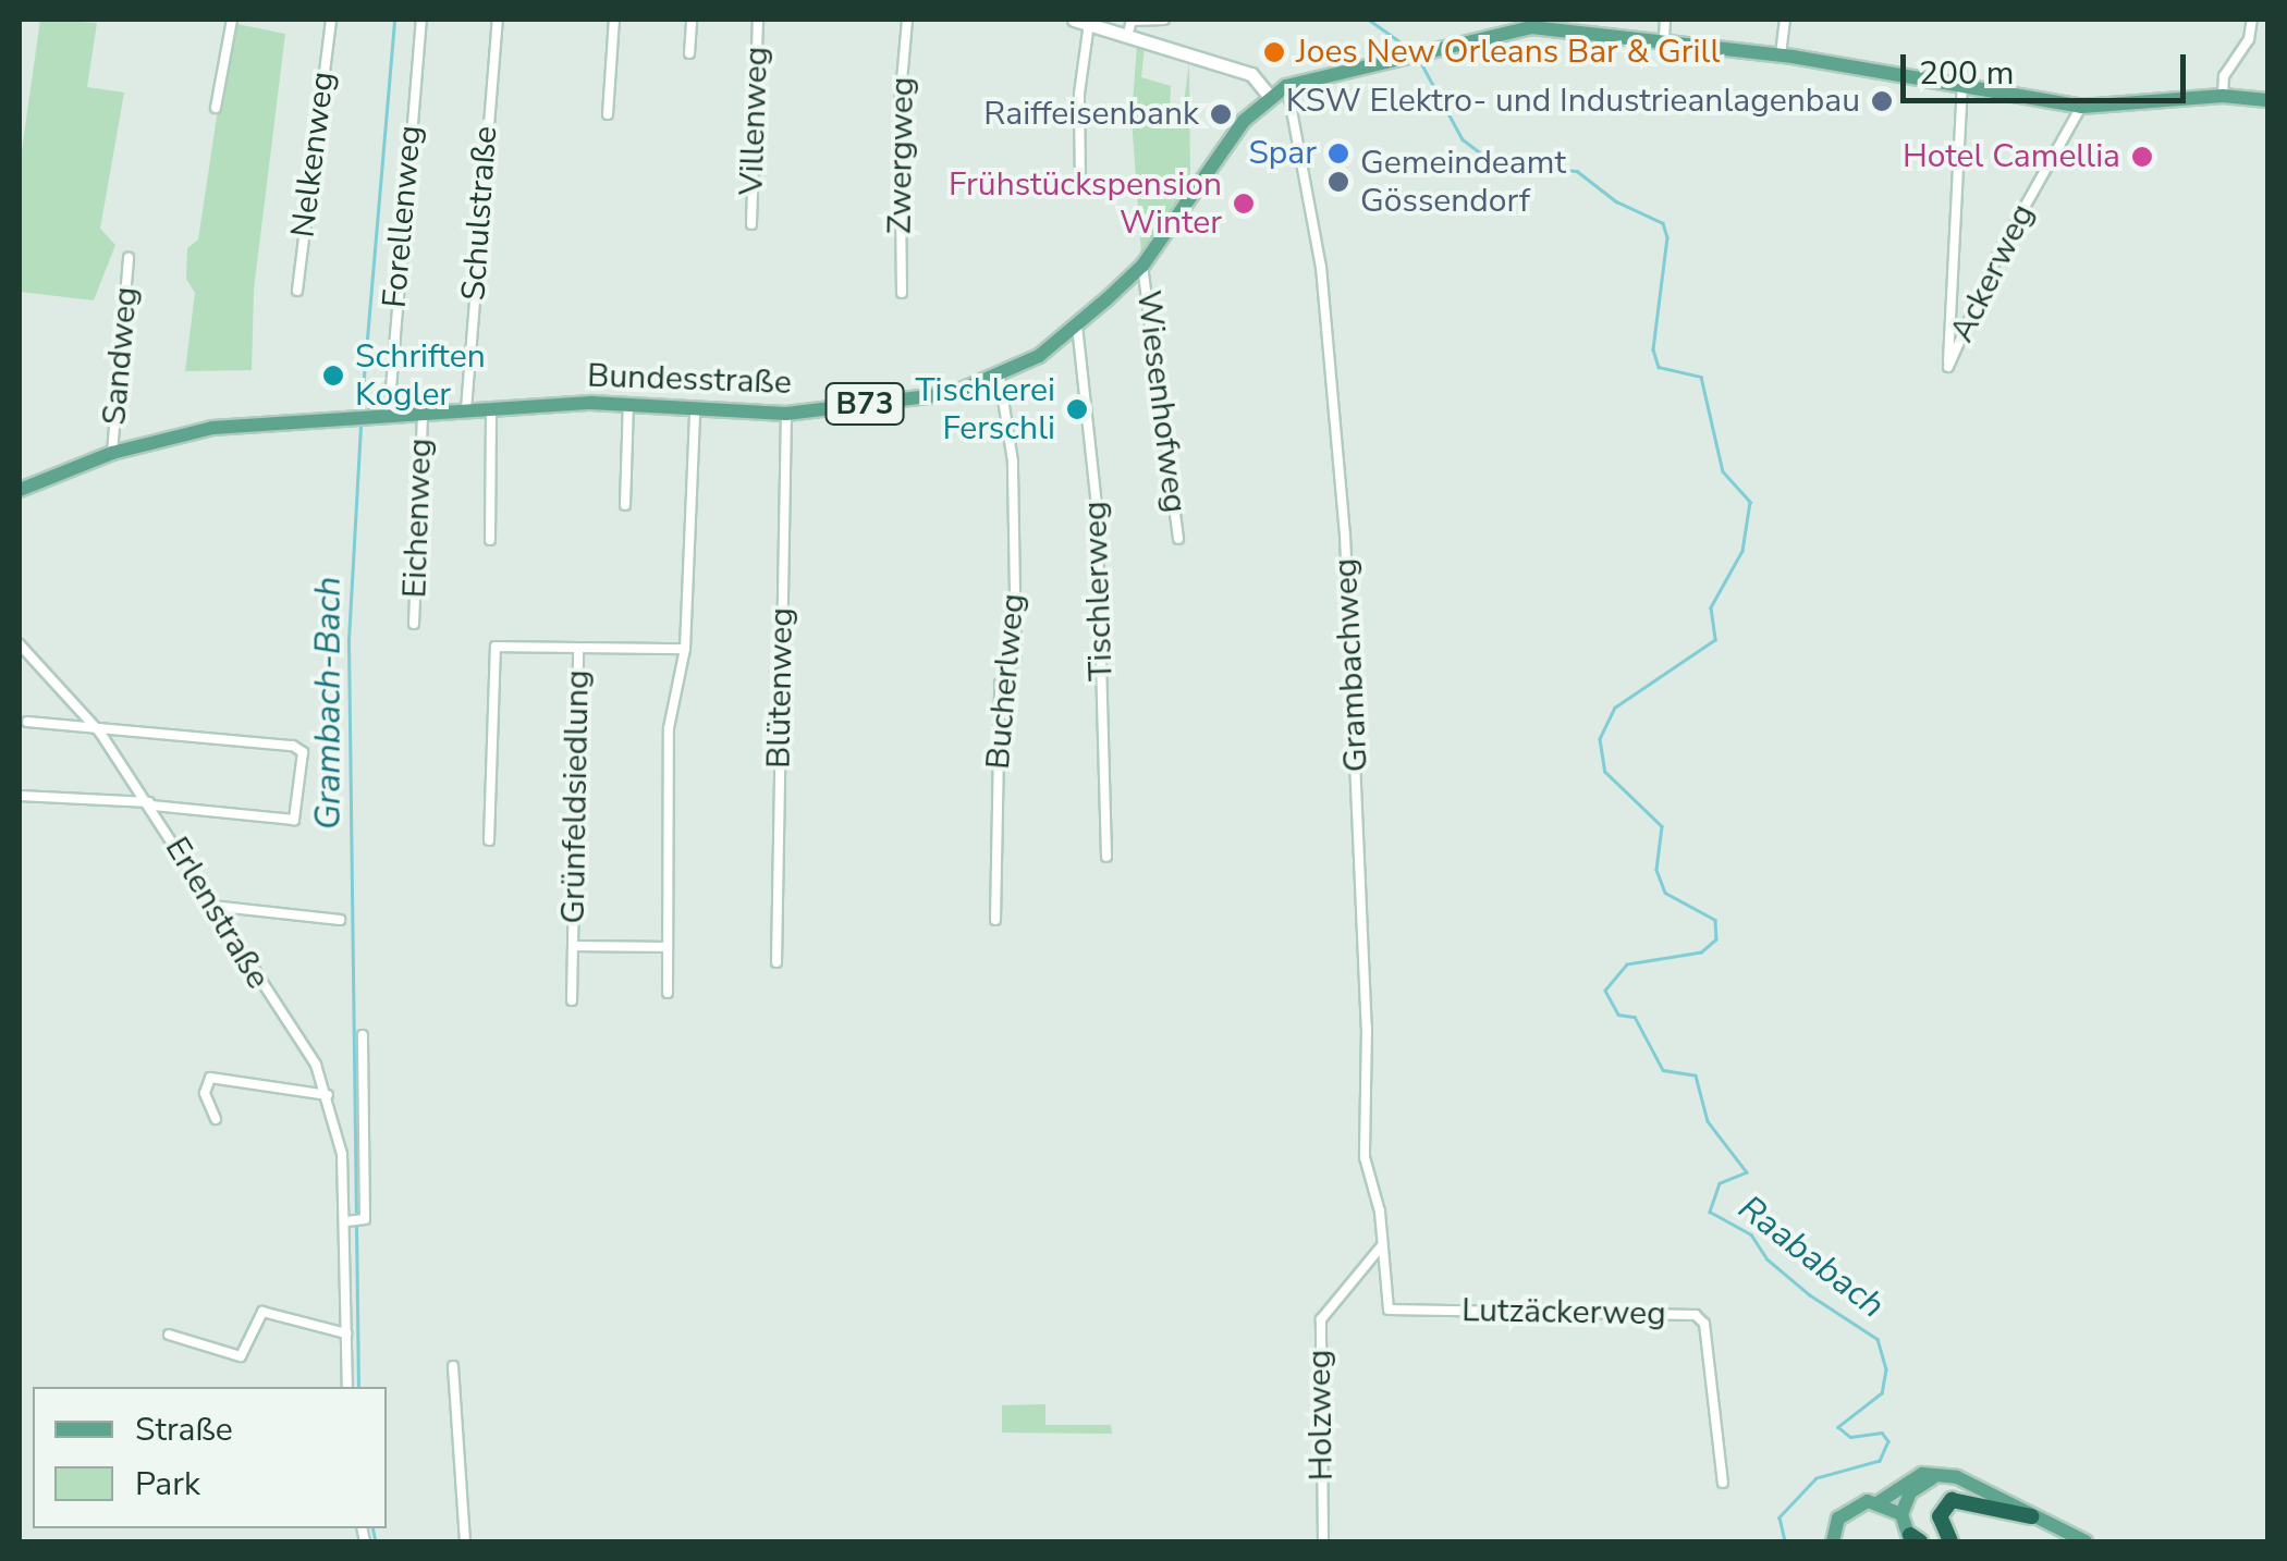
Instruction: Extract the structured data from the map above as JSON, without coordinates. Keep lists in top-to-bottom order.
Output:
{
  "streets": {
    "main road": ["Bundesstraße", "B73"],
    "street": [
      "Villenweg",
      "Nelkenweg",
      "Zwergweg",
      "Schulstraße",
      "Forellenweg",
      "Ackerweg",
      "Sandweg",
      "Wiesenhofweg",
      "Eichenweg",
      "Tischlerweg",
      "Grambachweg",
      "Bucherlweg",
      "Blütenweg",
      "Grünfeldsiedlung",
      "Erlenstraße",
      "Lutzäckerweg",
      "Holzweg"
    ]
  },
  "crossings": [
    ["Schulstraße", "Bundesstraße"],
    ["Forellenweg", "Bundesstraße"],
    ["Ackerweg", "Bundesstraße"],
    ["Sandweg", "Bundesstraße"],
    ["Bundesstraße", "Wiesenhofweg"],
    ["Bundesstraße", "Eichenweg"],
    ["Bundesstraße", "Tischlerweg"],
    ["Bundesstraße", "Grambachweg"],
    ["Bundesstraße", "Bucherlweg"],
    ["Bundesstraße", "Blütenweg"],
    ["Grambachweg", "Lutzäckerweg"],
    ["Grambachweg", "Holzweg"],
    ["Lutzäckerweg", "Holzweg"]
  ],
  "water": ["Grambach-Bach", "Raababach"],
  "places": [
    "Joes New Orleans Bar & Grill",
    "KSW Elektro- und Industrieanlagenbau",
    "Raiffeisenbank",
    "Spar",
    "Hotel Camellia",
    "Gemeindeamt Gössendorf",
    "Frühstückspension Winter",
    "Schriften Kogler",
    "Tischlerei Ferschli"
  ],
  "legend": ["Straße", "Park"],
  "scale_bar": "200 m"
}
